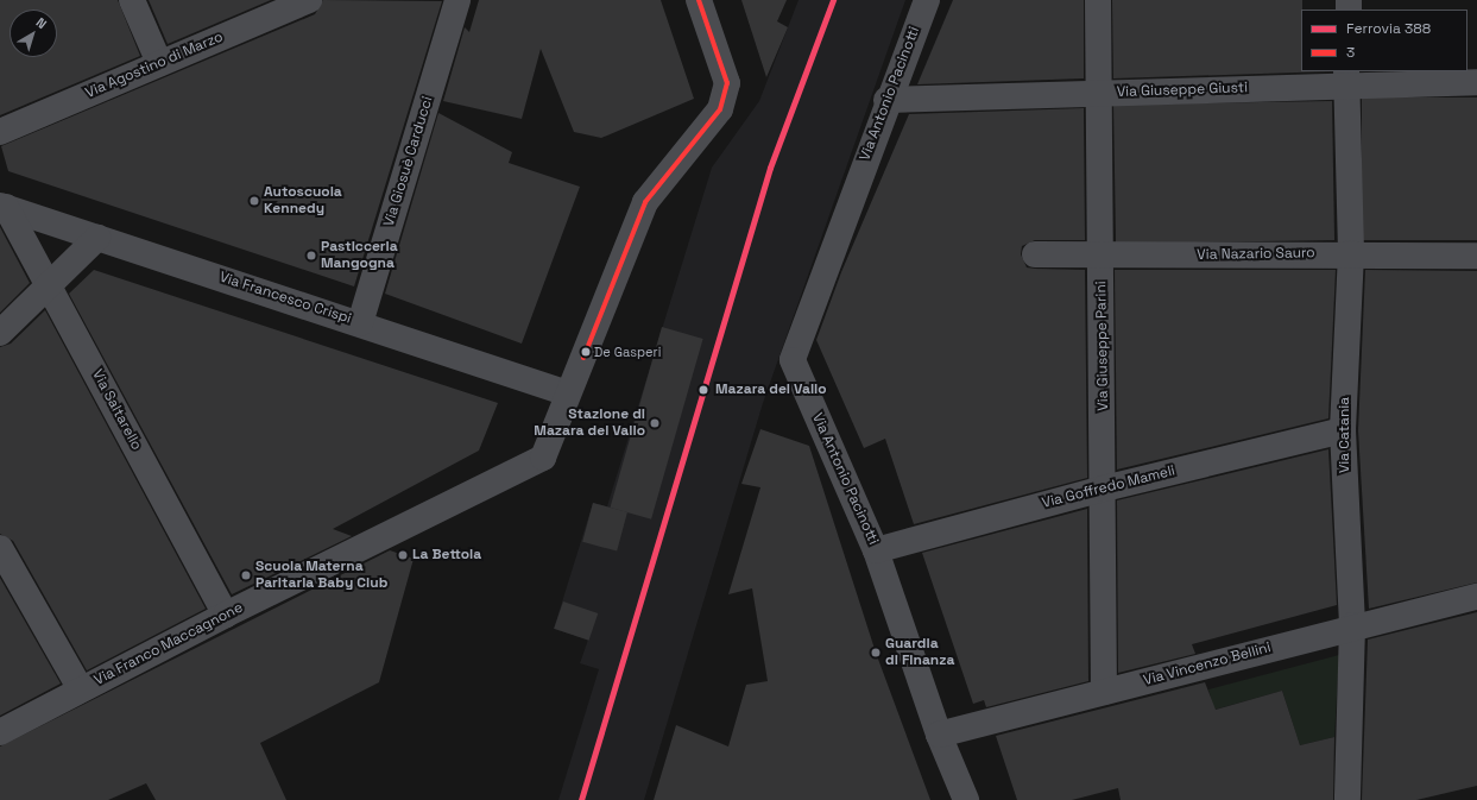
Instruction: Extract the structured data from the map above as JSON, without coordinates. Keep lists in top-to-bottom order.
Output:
{
  "streets": {
    "street": [
      "Via Agostino di Marzo",
      "Via Giuseppe Giusti",
      "Via Antonio Pacinotti",
      "Via Giosuè Carducci",
      "Via Nazario Sauro",
      "Via Francesco Crispi",
      "Via Giuseppe Parini",
      "Via Saltarello",
      "Via Catania",
      "Via Goffredo Mameli",
      "Via Franco Maccagnone",
      "Via Vincenzo Bellini"
    ]
  },
  "crossings": [
    ["Via Giuseppe Giusti", "Via Antonio Pacinotti"],
    ["Via Giuseppe Giusti", "Via Giuseppe Parini"],
    ["Via Giuseppe Giusti", "Via Catania"],
    ["Via Antonio Pacinotti", "Via Goffredo Mameli"],
    ["Via Antonio Pacinotti", "Via Vincenzo Bellini"],
    ["Via Giosuè Carducci", "Via Francesco Crispi"],
    ["Via Nazario Sauro", "Via Giuseppe Parini"],
    ["Via Nazario Sauro", "Via Catania"],
    ["Via Francesco Crispi", "Via Saltarello"],
    ["Via Francesco Crispi", "Via Franco Maccagnone"],
    ["Via Giuseppe Parini", "Via Goffredo Mameli"],
    ["Via Giuseppe Parini", "Via Vincenzo Bellini"],
    ["Via Saltarello", "Via Franco Maccagnone"],
    ["Via Catania", "Via Goffredo Mameli"],
    ["Via Catania", "Via Vincenzo Bellini"]
  ],
  "places": [
    "Autoscuola Kennedy",
    "Pasticceria Mangogna",
    "De Gasperi",
    "Mazara del Vallo",
    "Stazione di Mazara del Vallo",
    "La Bettola",
    "Scuola Materna Paritaria Baby Club",
    "Guardia di Finanza"
  ],
  "lines": ["rail line 388", "transit line 3"],
  "legend": ["Ferrovia 388", "3"],
  "north": "top right"
}
